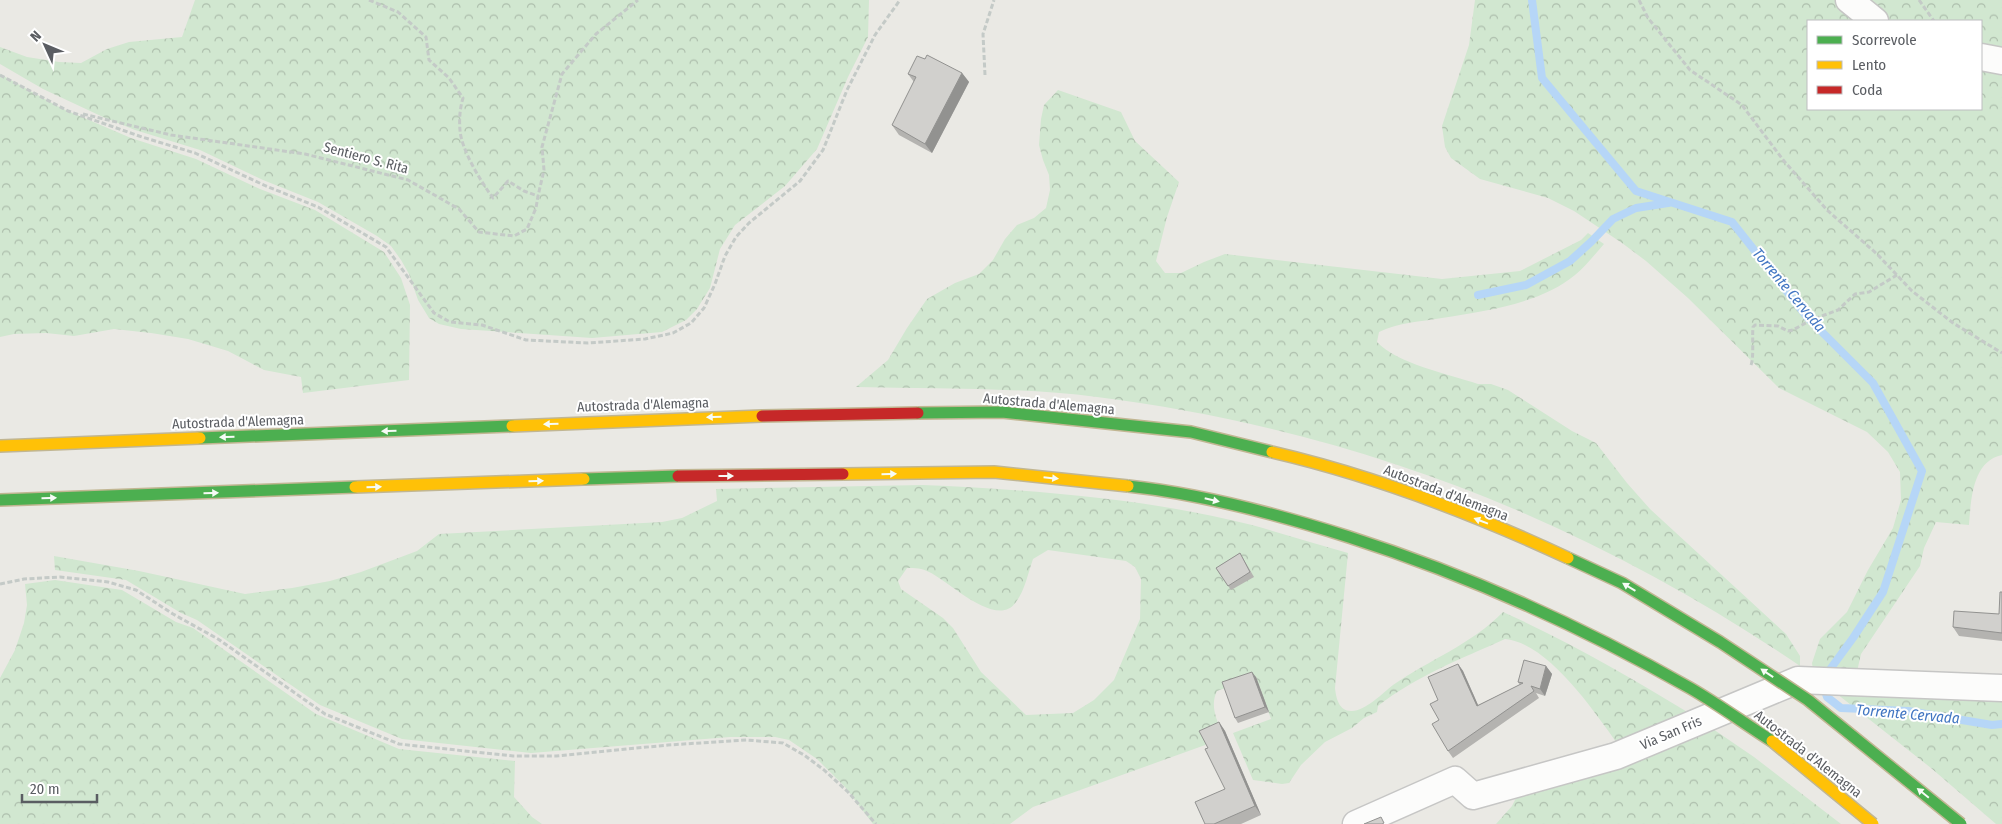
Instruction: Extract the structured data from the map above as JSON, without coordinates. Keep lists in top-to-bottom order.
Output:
{
  "streets": {
    "highway": ["Autostrada d'Alemagna"],
    "street": ["Via San Fris"],
    "path": ["Sentiero S. Rita"]
  },
  "water": ["Torrente Cervada"],
  "legend": ["Scorrevole", "Lento", "Coda"],
  "scale_bar": "20 m",
  "north": "top left"
}
